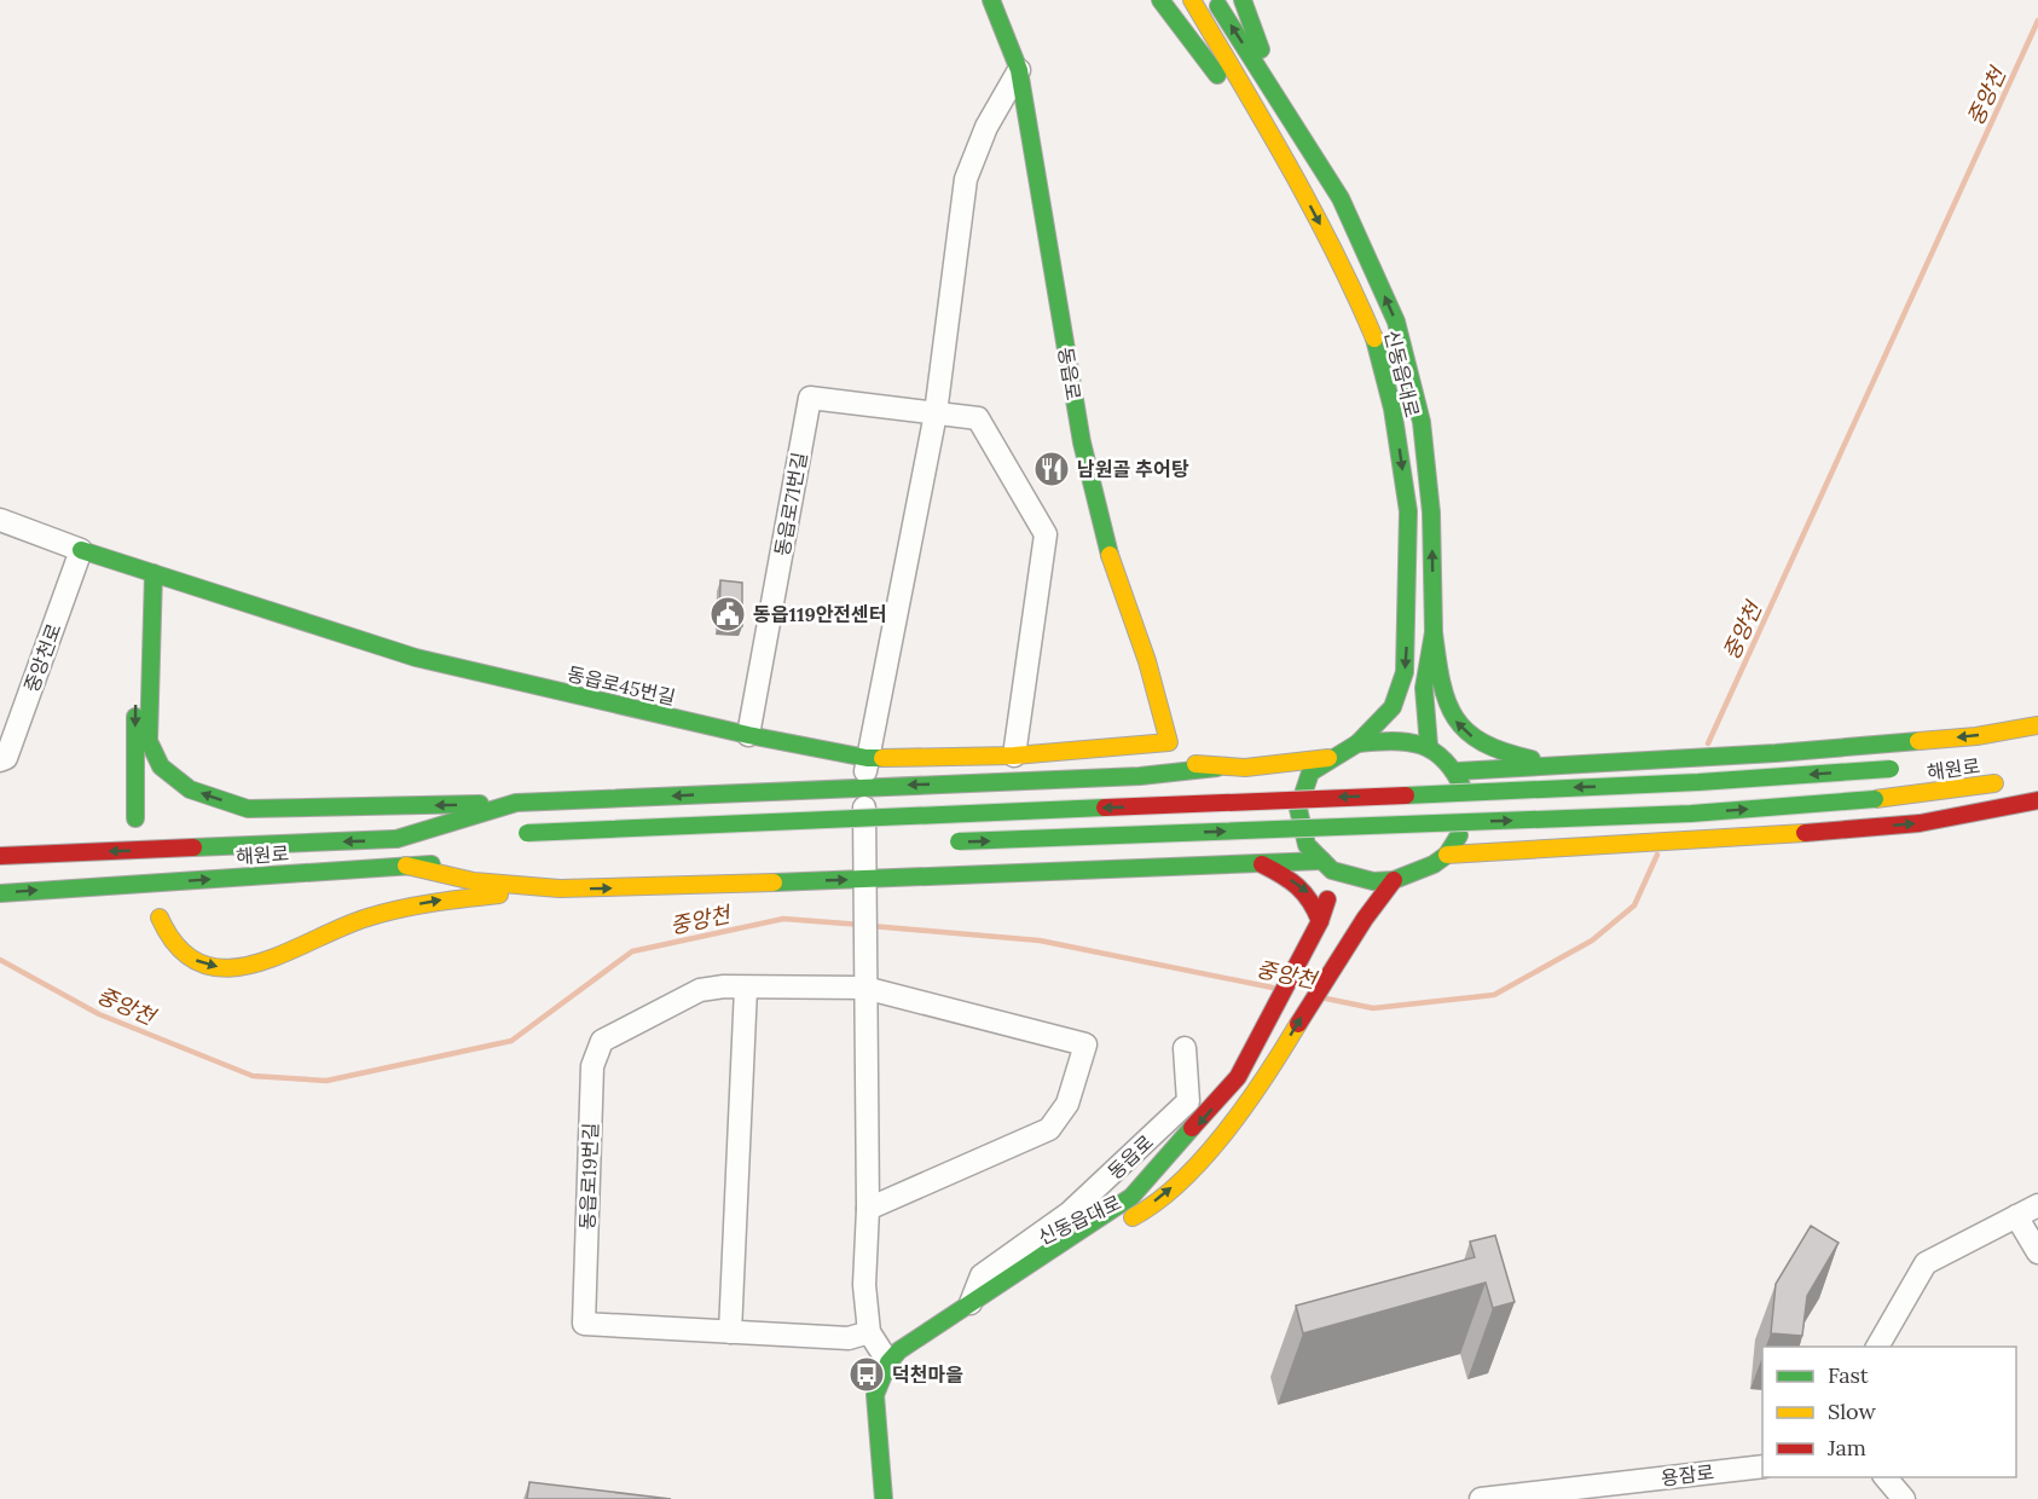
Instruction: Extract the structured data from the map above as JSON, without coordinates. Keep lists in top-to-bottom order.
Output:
{
  "streets": {
    "main road": [
      "동읍로",
      "신동읍대로",
      "동읍로45번길",
      "해원로"
    ],
    "street": [
      "동읍로71번길",
      "중앙천로",
      "동읍로19번길",
      "용잠로"
    ]
  },
  "crossings": [
    ["동읍로", "신동읍대로"],
    ["동읍로", "동읍로45번길"],
    ["동읍로71번길", "동읍로45번길"],
    ["중앙천로", "동읍로45번길"]
  ],
  "water": ["중앙천"],
  "places": {
    "restaurant": ["남원골 추어탕"],
    "public building": ["동읍119안전센터"],
    "bus stop": ["덕천마을"]
  },
  "legend": ["Fast", "Slow", "Jam"]
}
